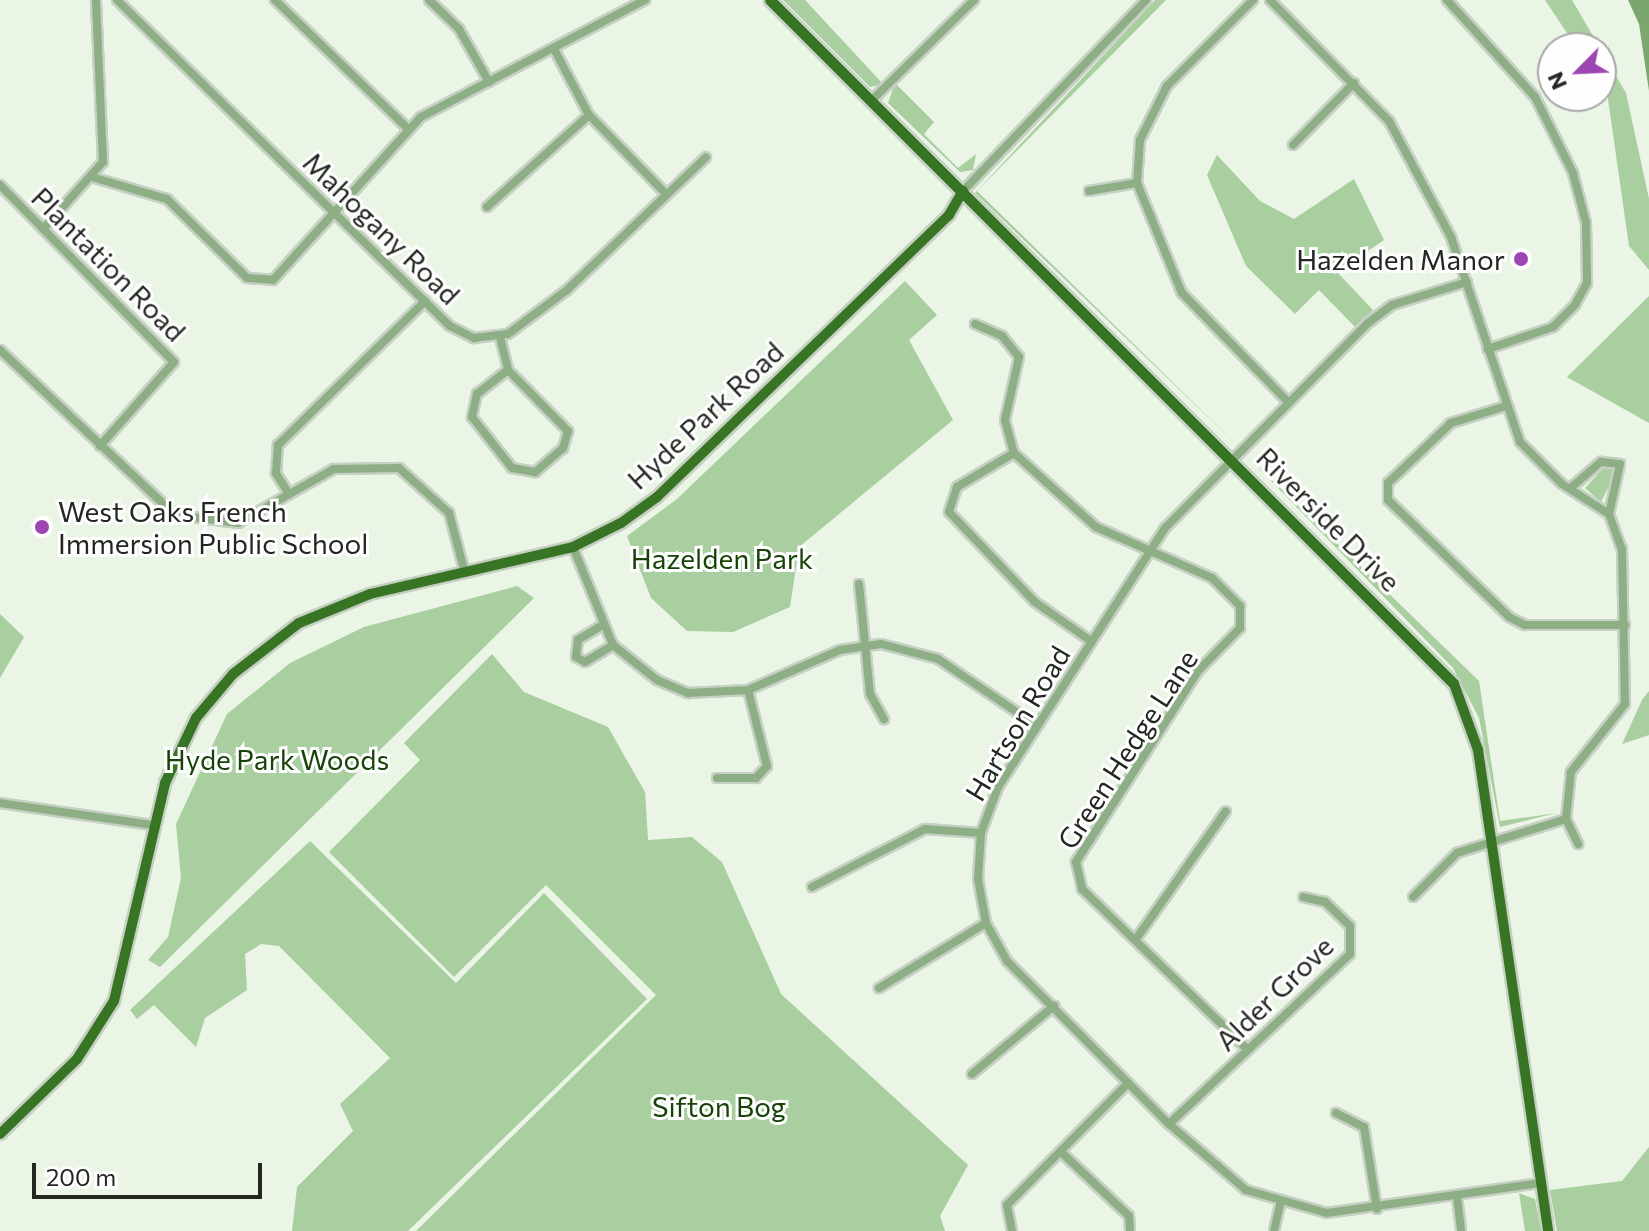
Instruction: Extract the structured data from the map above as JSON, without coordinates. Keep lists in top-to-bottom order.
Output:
{
  "streets": {
    "main road": ["Hyde Park Road", "Riverside Drive"],
    "street": [
      "Mahogany Road",
      "Plantation Road",
      "Hartson Road",
      "Green Hedge Lane",
      "Alder Grove"
    ]
  },
  "crossings": [
    ["Hyde Park Road", "Riverside Drive"],
    ["Riverside Drive", "Hartson Road"],
    ["Hartson Road", "Green Hedge Lane"],
    ["Hartson Road", "Alder Grove"],
    ["Green Hedge Lane", "Alder Grove"]
  ],
  "parks": ["Hazelden Park", "Hyde Park Woods", "Sifton Bog"],
  "places": ["Hazelden Manor", "West Oaks French Immersion Public School"],
  "scale_bar": "200 m",
  "north": "bottom left"
}
